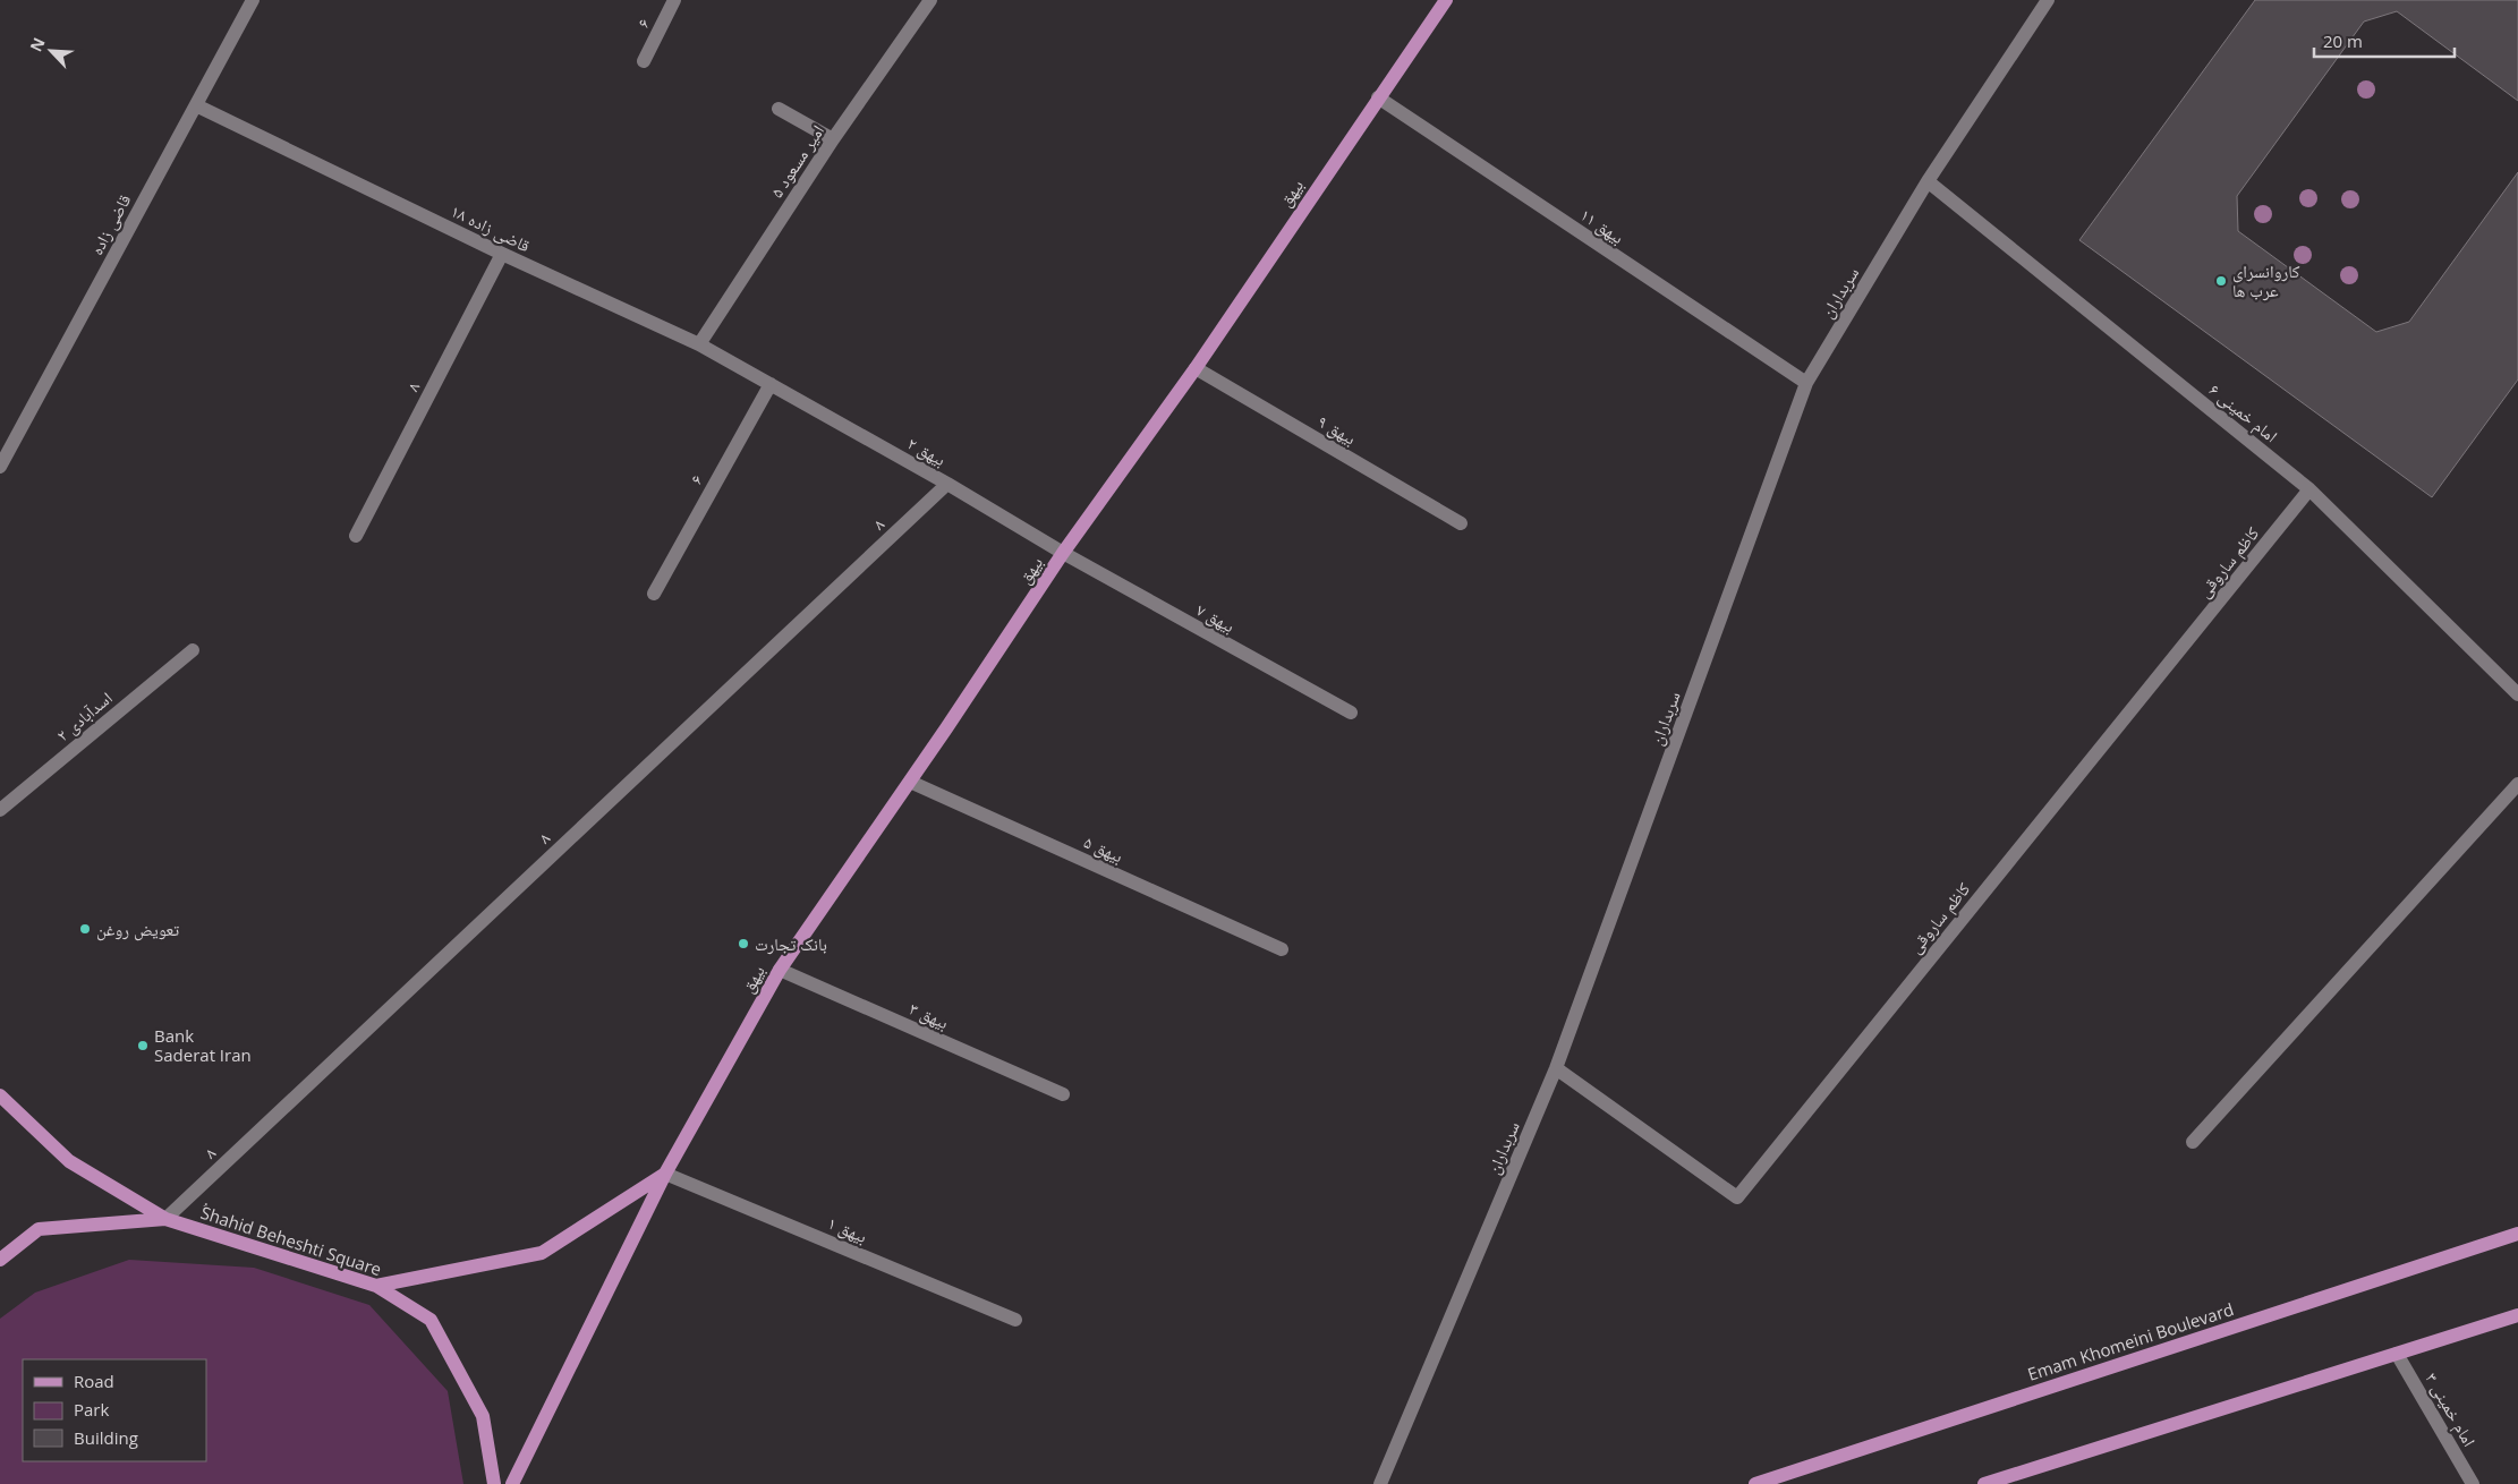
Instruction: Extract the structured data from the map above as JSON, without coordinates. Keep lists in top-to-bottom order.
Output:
{
  "streets": {
    "main road": ["بیهق", "ُShahid Beheshti Square", "Emam Khomeini Boulevard"],
    "street": [
      "۶",
      "امیر مسعود ۵",
      "قاضی زاده",
      "بیهق ۱۱",
      "قاضی زاده ۱۸",
      "سربداران",
      "۸",
      "امام خمینی ۶",
      "بیهق ۹",
      "بیهق ۲",
      "کاظم ساروقی",
      "بیهق ۷",
      "اسدآبادی ۲",
      "بیهق ۵",
      "بیهق ۳",
      "بیهق ۱",
      "امام خمینی ۳"
    ]
  },
  "crossings": [
    ["۶", "قاضی زاده ۱۸"],
    ["۶", "بیهق ۲"],
    ["امیر مسعود ۵", "قاضی زاده ۱۸"],
    ["بیهق", "بیهق ۱۱"],
    ["بیهق", "بیهق ۹"],
    ["بیهق", "بیهق ۲"],
    ["بیهق", "بیهق ۷"],
    ["بیهق", "بیهق ۵"],
    ["بیهق", "بیهق ۳"],
    ["بیهق", "بیهق ۱"],
    ["قاضی زاده", "قاضی زاده ۱۸"],
    ["بیهق ۱۱", "سربداران"],
    ["قاضی زاده ۱۸", "۸"],
    ["قاضی زاده ۱۸", "بیهق ۲"],
    ["سربداران", "امام خمینی ۶"],
    ["سربداران", "کاظم ساروقی"],
    ["۸", "بیهق ۲"],
    ["۸", "ُShahid Beheshti Square"],
    ["امام خمینی ۶", "کاظم ساروقی"],
    ["بیهق ۲", "بیهق ۷"]
  ],
  "places": [
    "کاروانسرای عرب ها",
    "تعویض روغن",
    "بانک تجارت",
    "Bank Saderat Iran"
  ],
  "legend": ["Road", "Park", "Building"],
  "scale_bar": "20 m",
  "north": "top left"
}
